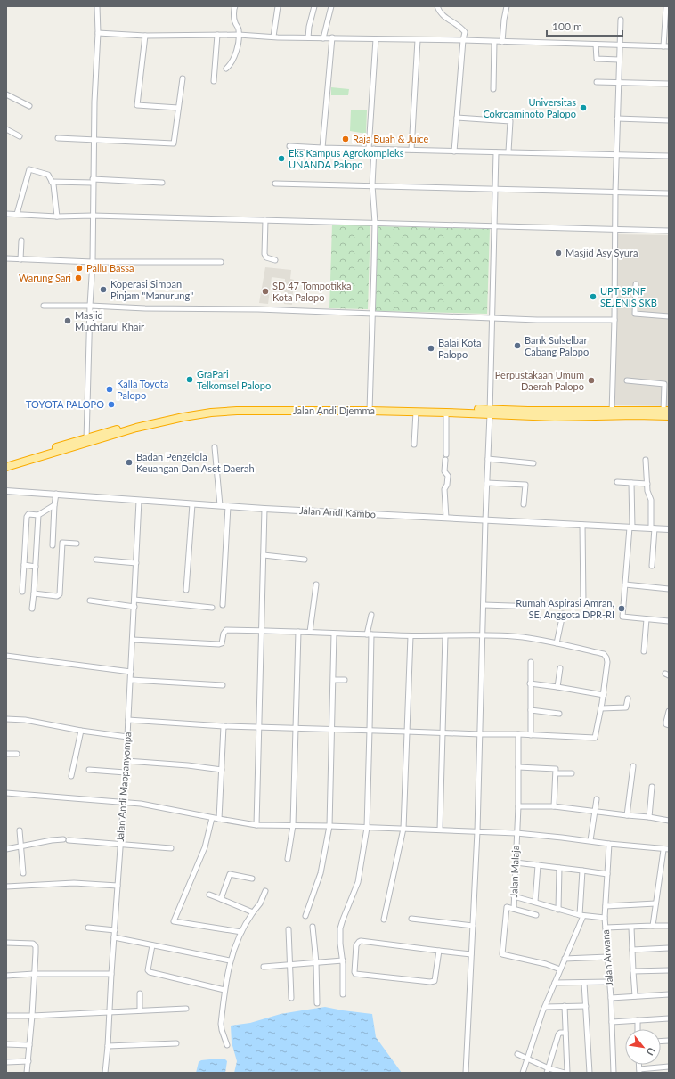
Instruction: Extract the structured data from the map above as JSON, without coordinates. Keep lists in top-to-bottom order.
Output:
{
  "streets": {
    "highway": ["Jalan Andi Djemma"],
    "street": [
      "Jalan Andi Kambo",
      "Jalan Andi Mappanyompa",
      "Jalan Malaja",
      "Jalan Arwana"
    ]
  },
  "crossings": [
    ["Jalan Andi Kambo", "Jalan Andi Mappanyompa"]
  ],
  "places": [
    "Universitas Cokroaminoto Palopo",
    "Raja Buah & Juice",
    "Eks Kampus Agrokompleks UNANDA Palopo",
    "Masjid Asy Syura",
    "Pallu Bassa",
    "Warung Sari",
    "Koperasi Simpan Pinjam \"Manurung\"",
    "SD 47 Tompotikka Kota Palopo",
    "UPT SPNF SEJENIS SKB",
    "Masjid Muchtarul Khair",
    "Bank Sulselbar Cabang Palopo",
    "Balai Kota Palopo",
    "GraPari Telkomsel Palopo",
    "Perpustakaan Umum Daerah Palopo",
    "Kalla Toyota Palopo",
    "TOYOTA PALOPO",
    "Badan Pengelola Keuangan Dan Aset Daerah",
    "Rumah Aspirasi Amran, SE, Anggota DPR-RI"
  ],
  "scale_bar": "100 m",
  "north": "bottom right"
}
